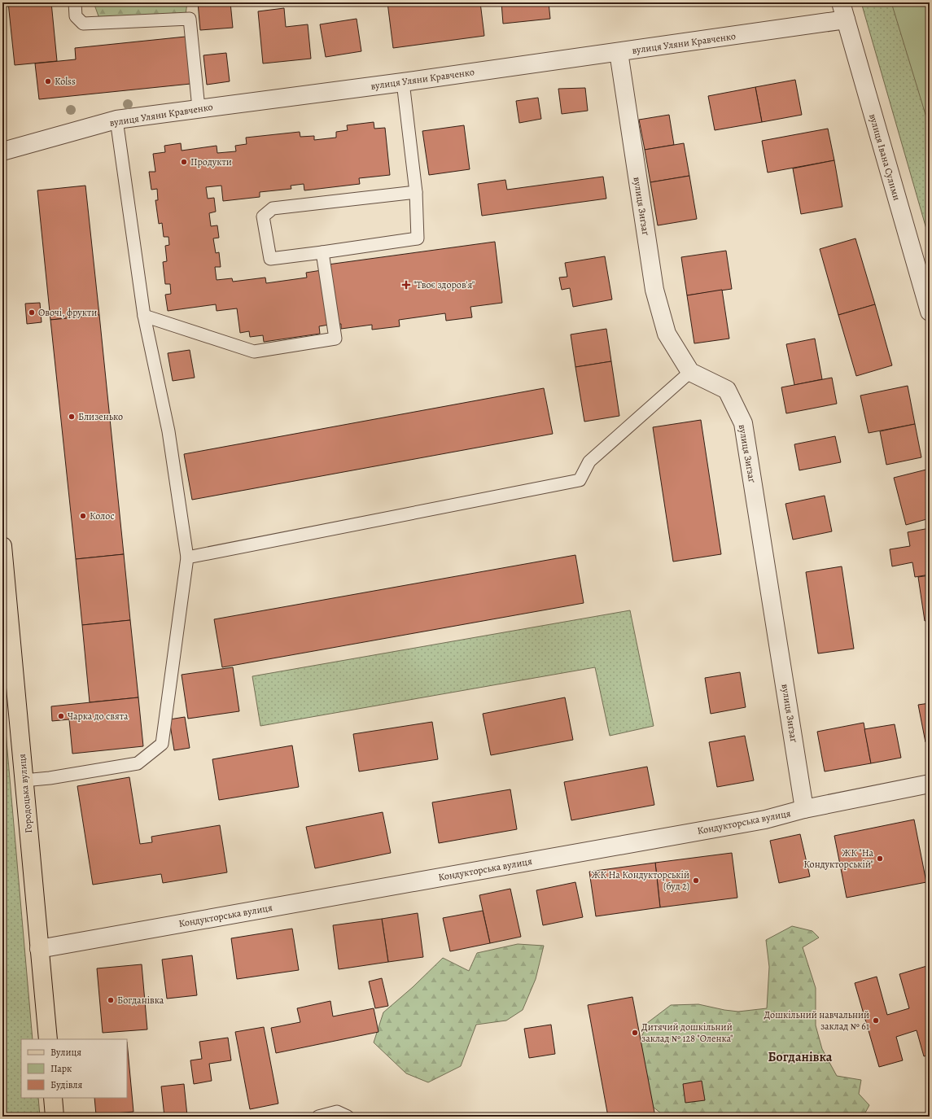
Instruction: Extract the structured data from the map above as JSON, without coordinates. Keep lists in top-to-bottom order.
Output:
{
  "streets": {
    "main road": ["Городоцька вулиця"],
    "street": [
      "вулиця Уляни Кравченко",
      "вулиця Івана Сулими",
      "вулиця Зиґзаґ",
      "Кондукторська вулиця"
    ]
  },
  "crossings": [
    ["вулиця Уляни Кравченко", "вулиця Івана Сулими"],
    ["вулиця Уляни Кравченко", "вулиця Зиґзаґ"],
    ["вулиця Зиґзаґ", "Кондукторська вулиця"],
    ["Городоцька вулиця", "Кондукторська вулиця"]
  ],
  "districts": ["Богданівка"],
  "places": {
    "other": [
      "Kolss",
      "Продукти",
      "Овочі, фрукти",
      "Близенько",
      "Колос",
      "Чарка до свята",
      "ЖК \"На Кондукторській\"",
      "ЖК На Кондукторській (буд 2)",
      "Богданівка",
      "Дошкільний навчальний заклад № 61",
      "Дитячий дошкільний заклад № 128 \"Оленка\""
    ],
    "health": ["\"Твоє здоров'я\""]
  },
  "legend": ["Вулиця", "Парк", "Будівля"]
}
